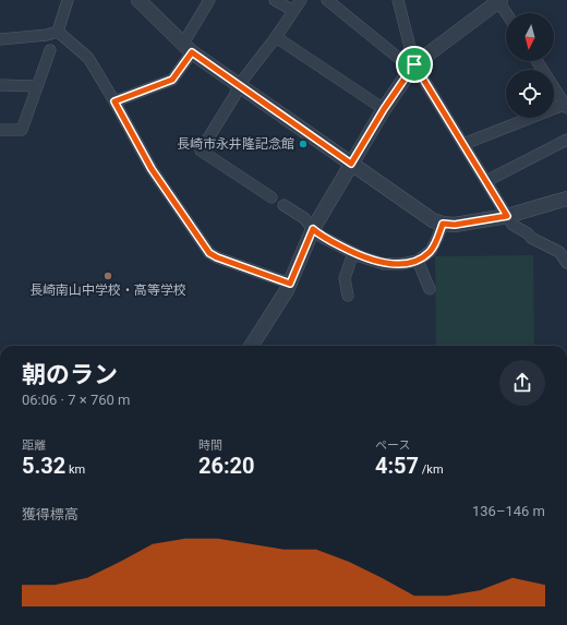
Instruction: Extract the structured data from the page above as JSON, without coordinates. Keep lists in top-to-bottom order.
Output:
{
  "places": ["長崎市永井隆記念館", "長崎南山中学校・高等学校"],
  "north": "bottom",
  "page": {
    "heading": ["朝のラン", "06:06 · 7 × 760 m"],
    "stats": [
      ["距離", "5.32 km"],
      ["時間", "26:20"],
      ["ペース", "4:57 /km"]
    ],
    "chart": ["獲得標高", "136–146 m"]
  }
}
